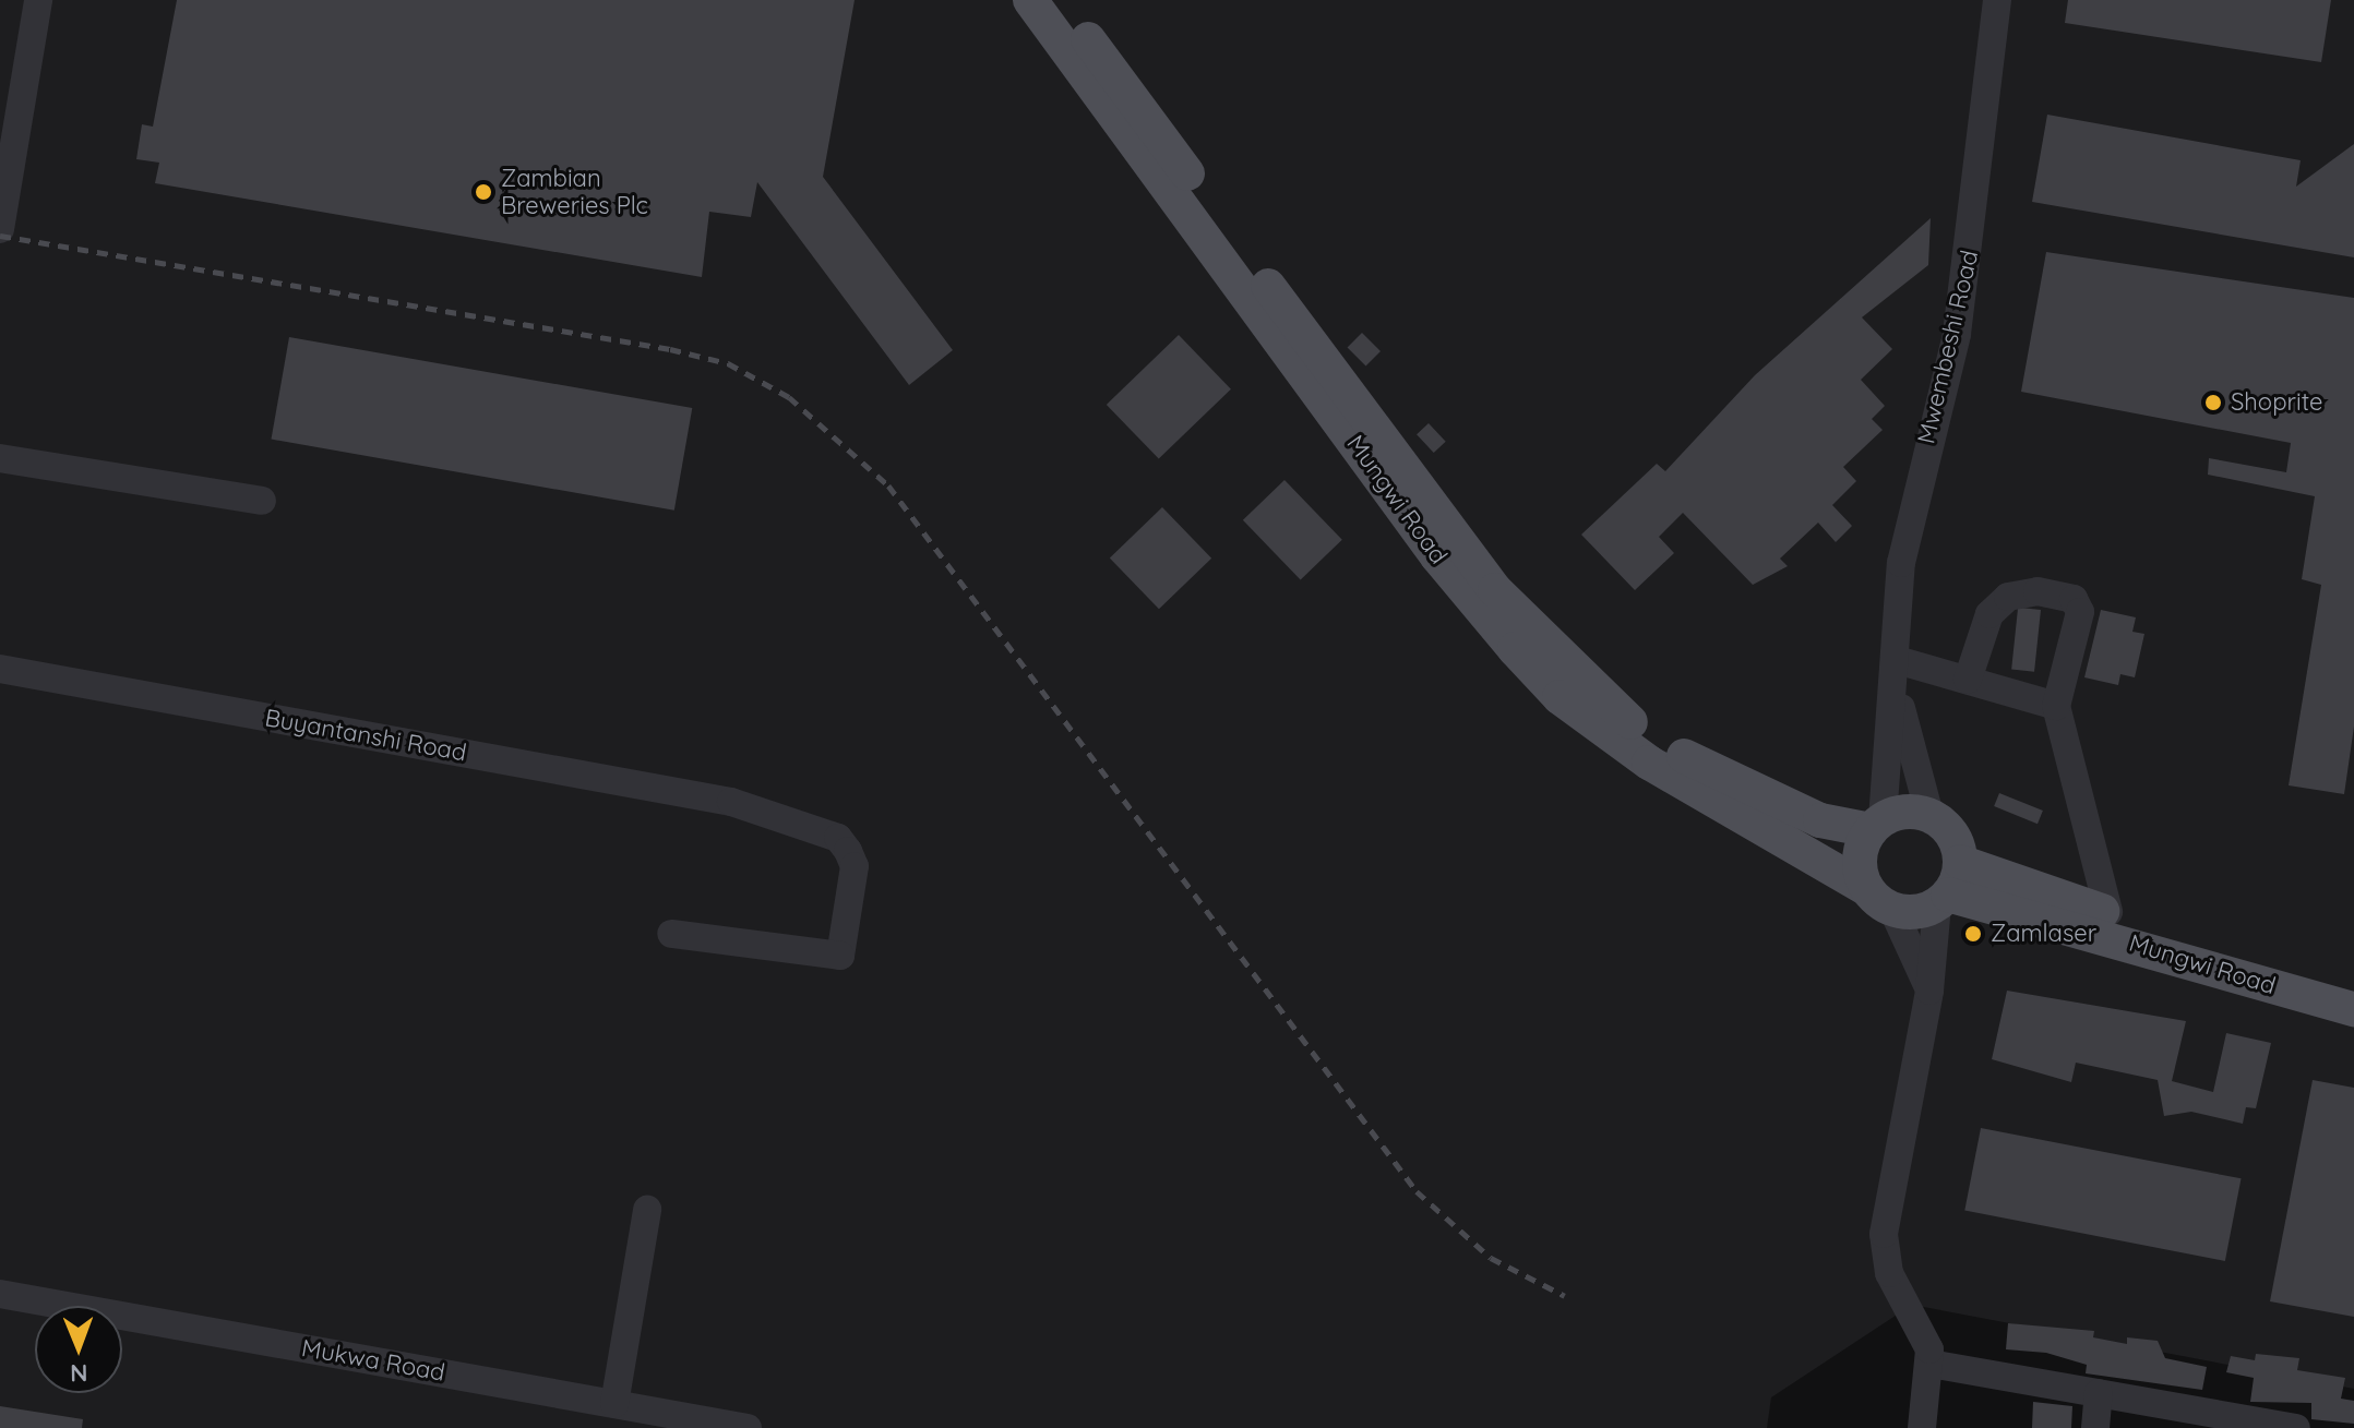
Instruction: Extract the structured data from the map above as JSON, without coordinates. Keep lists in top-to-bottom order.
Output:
{
  "streets": {
    "main road": ["Mungwi Road"],
    "street": ["Mwembeshi Road", "Buyantanshi Road", "Mukwa Road"]
  },
  "places": ["Zambian Breweries Plc", "Shoprite", "Zamlaser"],
  "north": "bottom"
}
